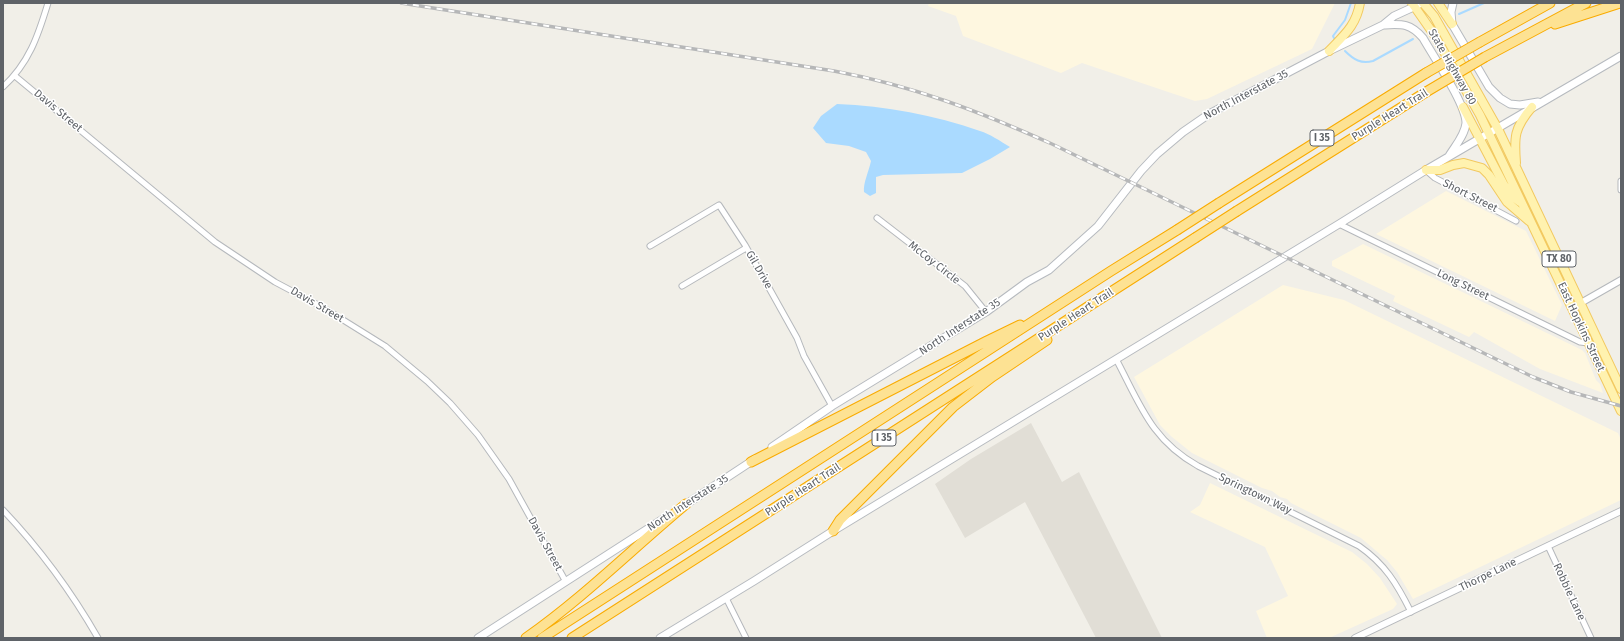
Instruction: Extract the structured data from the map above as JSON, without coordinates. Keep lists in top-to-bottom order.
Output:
{
  "streets": {
    "highway": ["Purple Heart Trail", "I 35"],
    "main road": [
      "State Highway 80",
      "North Interstate 35",
      "TX 80",
      "East Hopkins Street"
    ],
    "street": [
      "Davis Street",
      "Short Street",
      "McCoy Circle",
      "Gil Drive",
      "Long Street",
      "Springtown Way",
      "Thorpe Lane",
      "Robbie Lane"
    ]
  },
  "crossings": [
    ["State Highway 80", "North Interstate 35"],
    ["State Highway 80", "East Hopkins Street"],
    ["North Interstate 35", "Davis Street"],
    ["North Interstate 35", "McCoy Circle"],
    ["North Interstate 35", "Gil Drive"],
    ["Long Street", "East Hopkins Street"],
    ["Springtown Way", "Thorpe Lane"],
    ["Thorpe Lane", "Robbie Lane"]
  ]
}
